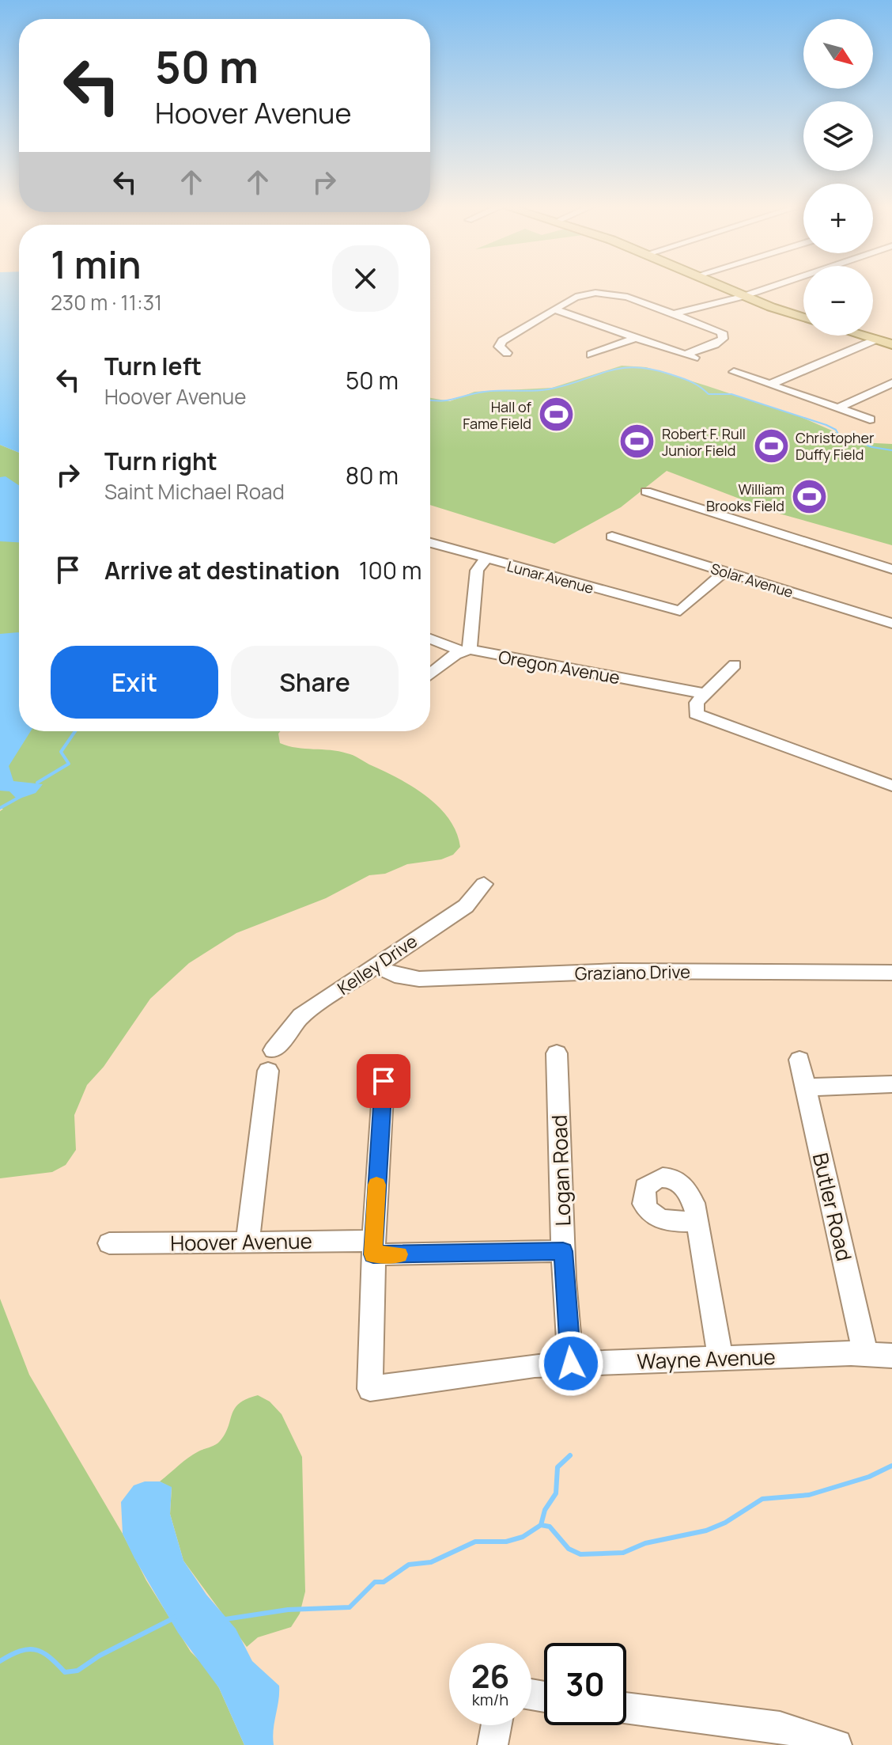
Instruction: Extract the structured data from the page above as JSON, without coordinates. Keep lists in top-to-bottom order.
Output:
{
  "streets": {
    "street": [
      "Lunar Avenue",
      "Solar Avenue",
      "Oregon Avenue",
      "Kelley Drive",
      "Graziano Drive",
      "Logan Road",
      "Butler Road",
      "Hoover Avenue",
      "Wayne Avenue"
    ]
  },
  "crossings": [
    ["Lunar Avenue", "Solar Avenue"],
    ["Kelley Drive", "Graziano Drive"],
    ["Kelley Drive", "Hoover Avenue"],
    ["Logan Road", "Hoover Avenue"],
    ["Logan Road", "Wayne Avenue"],
    ["Butler Road", "Wayne Avenue"],
    ["Hoover Avenue", "Wayne Avenue"]
  ],
  "places": {
    "sports": [
      "Hall of Fame Field",
      "Robert F. Rull Junior Field",
      "Christopher Duffy Field",
      "William Brooks Field"
    ]
  },
  "north": "bottom right",
  "page": {
    "map_buttons": ["+", "−"],
    "turn": ["50 m", "Hoover Avenue"],
    "heading": ["1 min", "230 m · 11:31"],
    "list": [
      {
        "name": "Turn left",
        "note": "Hoover Avenue",
        "value": "50 m"
      },
      {
        "name": "Turn right",
        "note": "Saint Michael Road",
        "value": "80 m"
      },
      {
        "name": "Arrive at destination",
        "value": "100 m"
      }
    ],
    "buttons": ["Exit", "Share"],
    "speed": "26 km/h",
    "limit": "30"
  }
}
